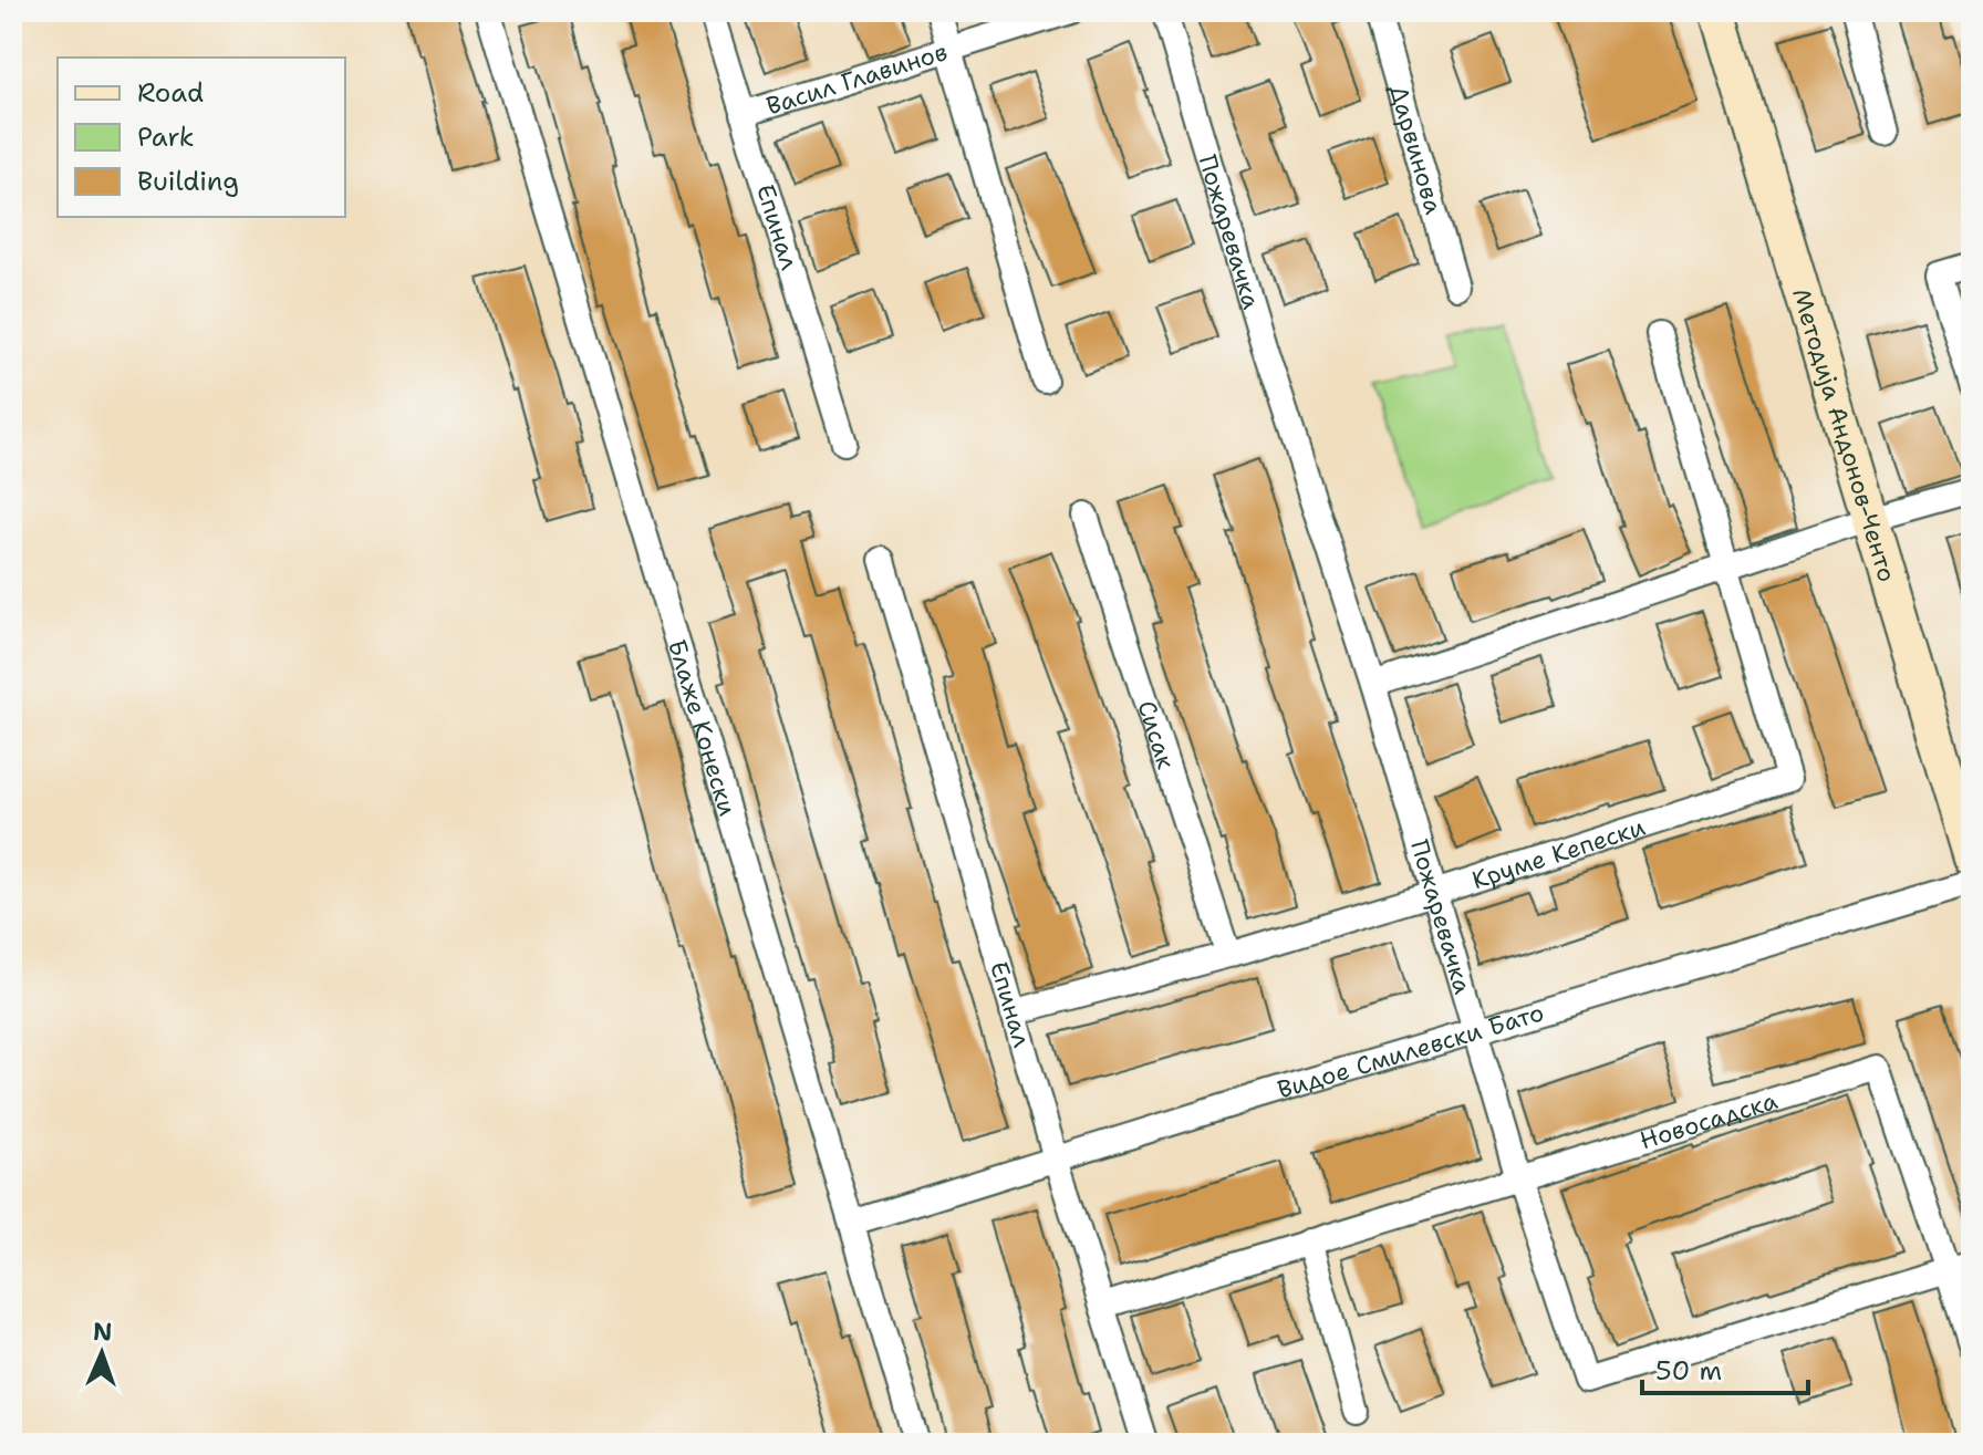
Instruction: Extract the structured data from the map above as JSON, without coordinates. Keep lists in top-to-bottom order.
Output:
{
  "streets": {
    "street": [
      "Васил Главинов",
      "Дарвинова",
      "Епинал",
      "Пожаревачка",
      "Методија Андонов-Ченто",
      "Блаже Конески",
      "Сисак",
      "Круме Кепески",
      "Видое Смилевски Бато",
      "Новосадска"
    ]
  },
  "crossings": [
    ["Васил Главинов", "Епинал"],
    ["Епинал", "Круме Кепески"],
    ["Епинал", "Видое Смилевски Бато"],
    ["Епинал", "Новосадска"],
    ["Пожаревачка", "Круме Кепески"],
    ["Пожаревачка", "Видое Смилевски Бато"],
    ["Пожаревачка", "Новосадска"],
    ["Блаже Конески", "Видое Смилевски Бато"],
    ["Сисак", "Круме Кепески"]
  ],
  "legend": ["Road", "Park", "Building"],
  "scale_bar": "50 m",
  "north": "top"
}
